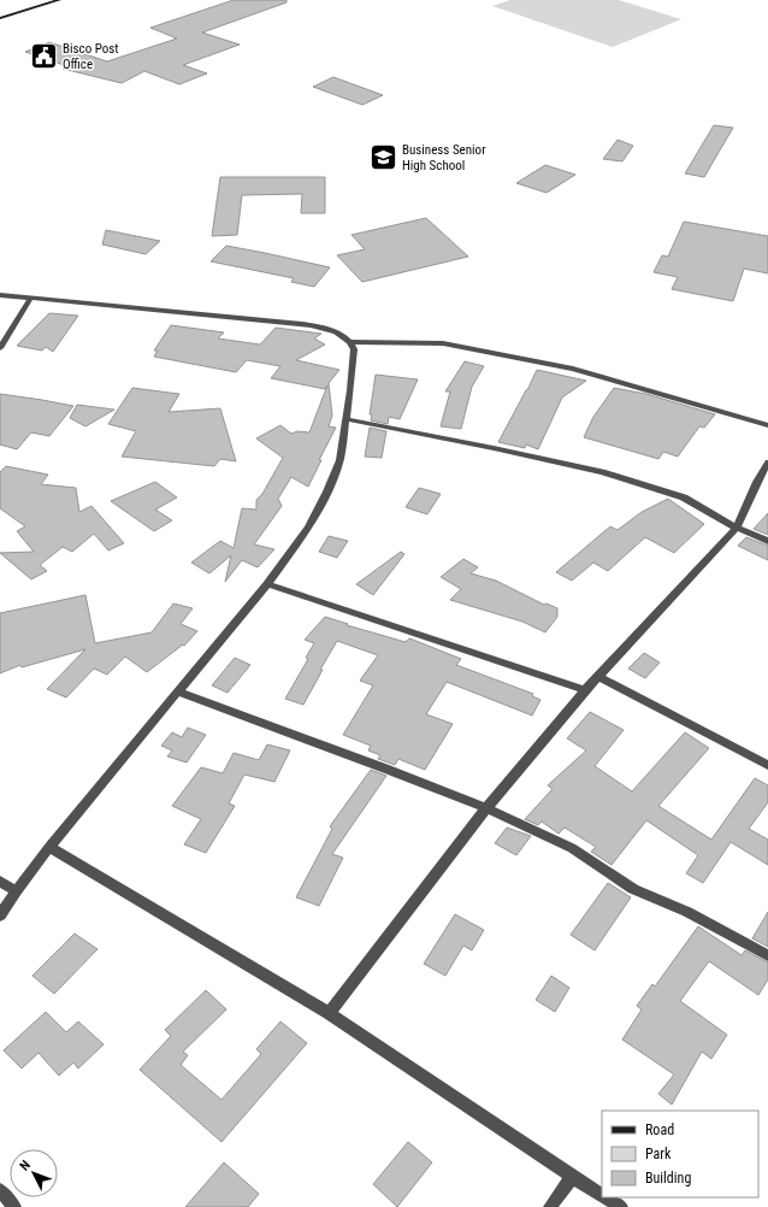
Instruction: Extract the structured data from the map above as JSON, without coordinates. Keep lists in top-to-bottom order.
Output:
{
  "places": {
    "public building": ["Bisco Post Office"],
    "school or university": ["Business Senior High School"]
  },
  "legend": ["Road", "Park", "Building"],
  "north": "top left"
}
